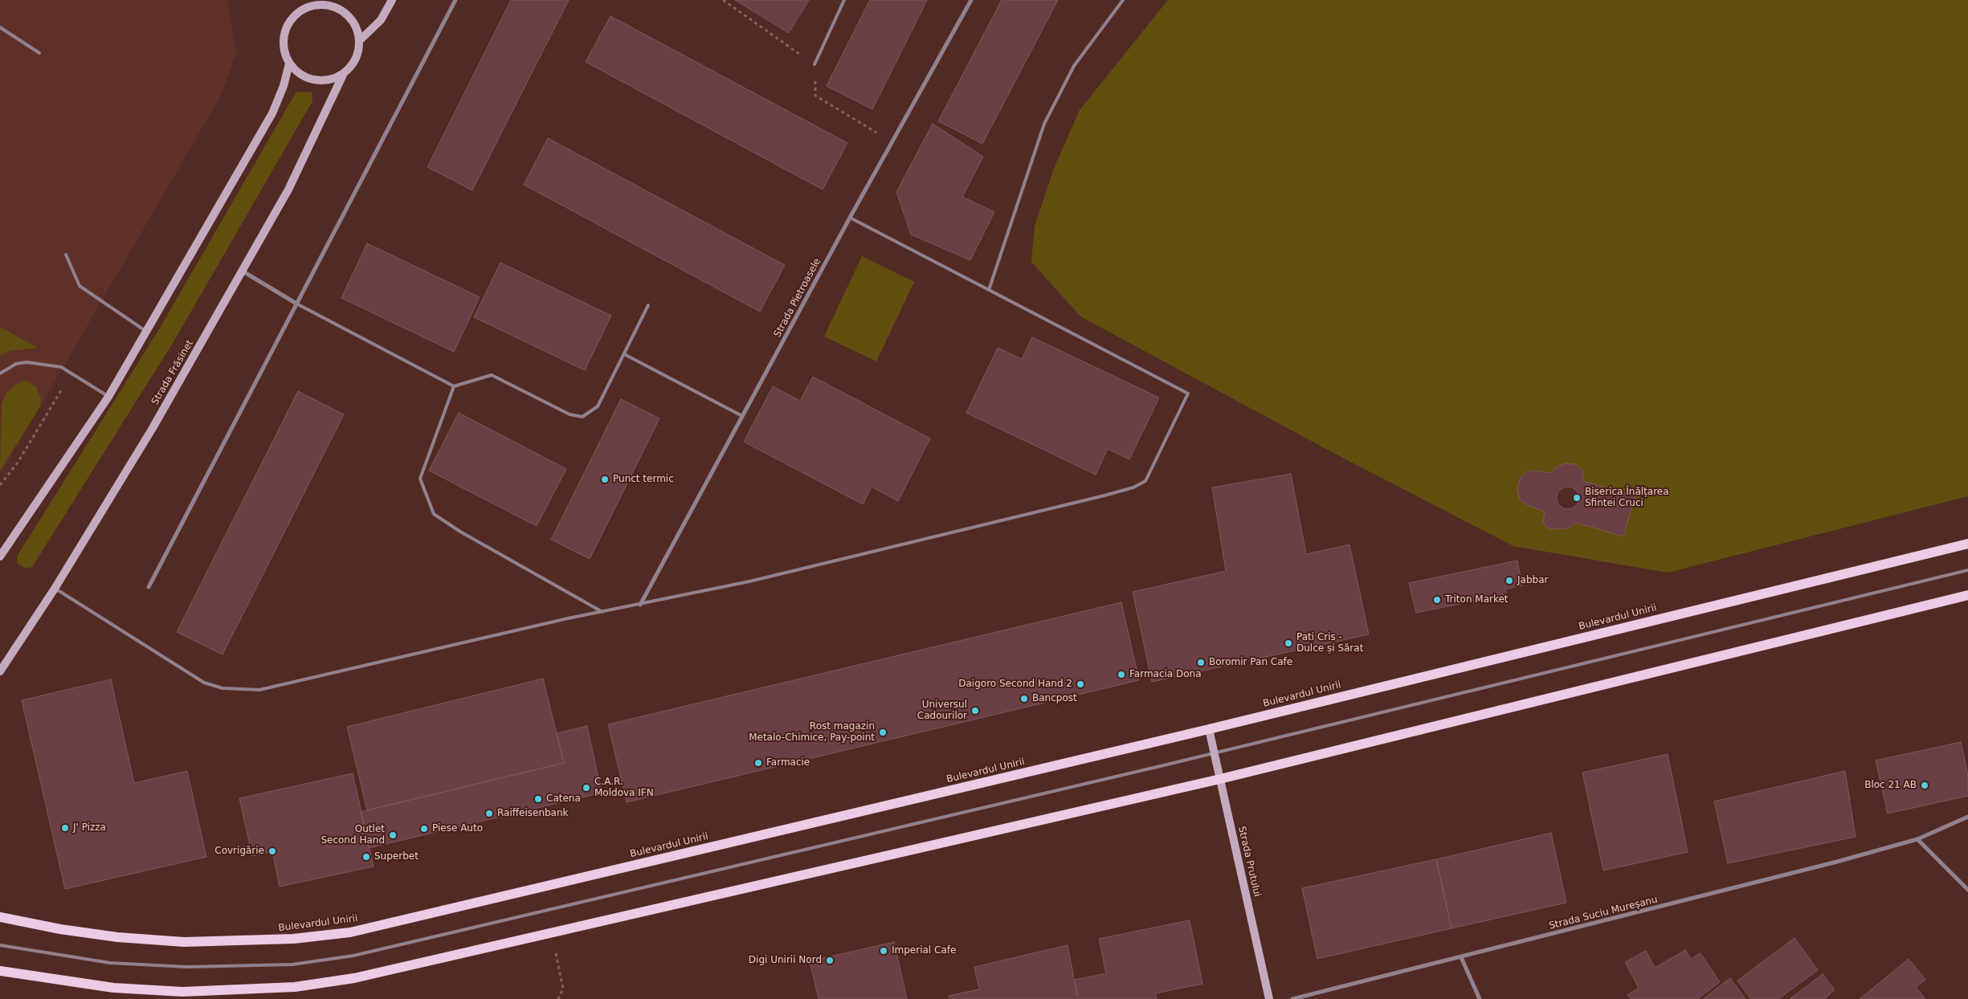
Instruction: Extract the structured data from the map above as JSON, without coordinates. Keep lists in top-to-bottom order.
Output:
{
  "streets": {
    "main road": ["Strada Frăsinet", "Bulevardul Unirii", "Strada Prutului"],
    "street": ["Strada Pietroasele", "Strada Suciu Mureșanu"]
  },
  "crossings": [
    ["Bulevardul Unirii", "Strada Prutului"]
  ],
  "places": [
    "Punct termic",
    "Biserica Înălțarea Sfintei Cruci",
    "Jabbar",
    "Triton Market",
    "Pati Cris - Dulce și Sărat",
    "Boromir Pan Cafe",
    "Farmacia Dona",
    "Daigoro Second Hand 2",
    "Bancpost",
    "Universul Cadourilor",
    "Rost magazin Metalo-Chimice, Pay-point",
    "Farmacie",
    "Bloc 21 AB",
    "C.A.R. Moldova IFN",
    "Catena",
    "Raiffeisenbank",
    "J' Pizza",
    "Piese Auto",
    "Outlet Second Hand",
    "Covrigărie",
    "Superbet",
    "Imperial Cafe",
    "Digi Unirii Nord"
  ]
}
